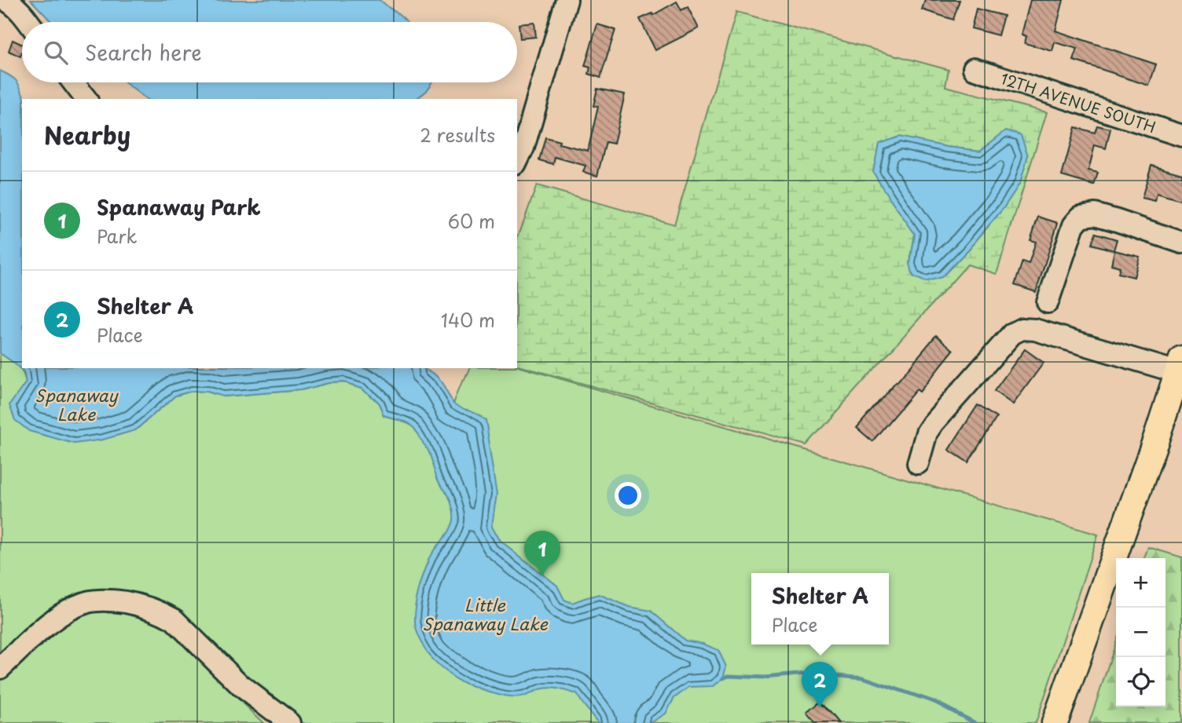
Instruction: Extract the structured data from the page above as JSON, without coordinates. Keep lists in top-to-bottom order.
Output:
{
  "streets": {
    "street": ["12TH AVENUE SOUTH"]
  },
  "water": ["Spanaway Lake", "Little Spanaway Lake"],
  "page": {
    "search": "Search here",
    "heading": ["Nearby", "2 results"],
    "list": [
      {
        "mark": "1",
        "name": "Spanaway Park",
        "note": "Park",
        "value": "60 m"
      },
      {
        "mark": "2",
        "name": "Shelter A",
        "note": "Place",
        "value": "140 m"
      }
    ],
    "pins": ["1", "2"],
    "map_buttons": ["+", "−"],
    "popup": ["Shelter A", "Place"]
  }
}
